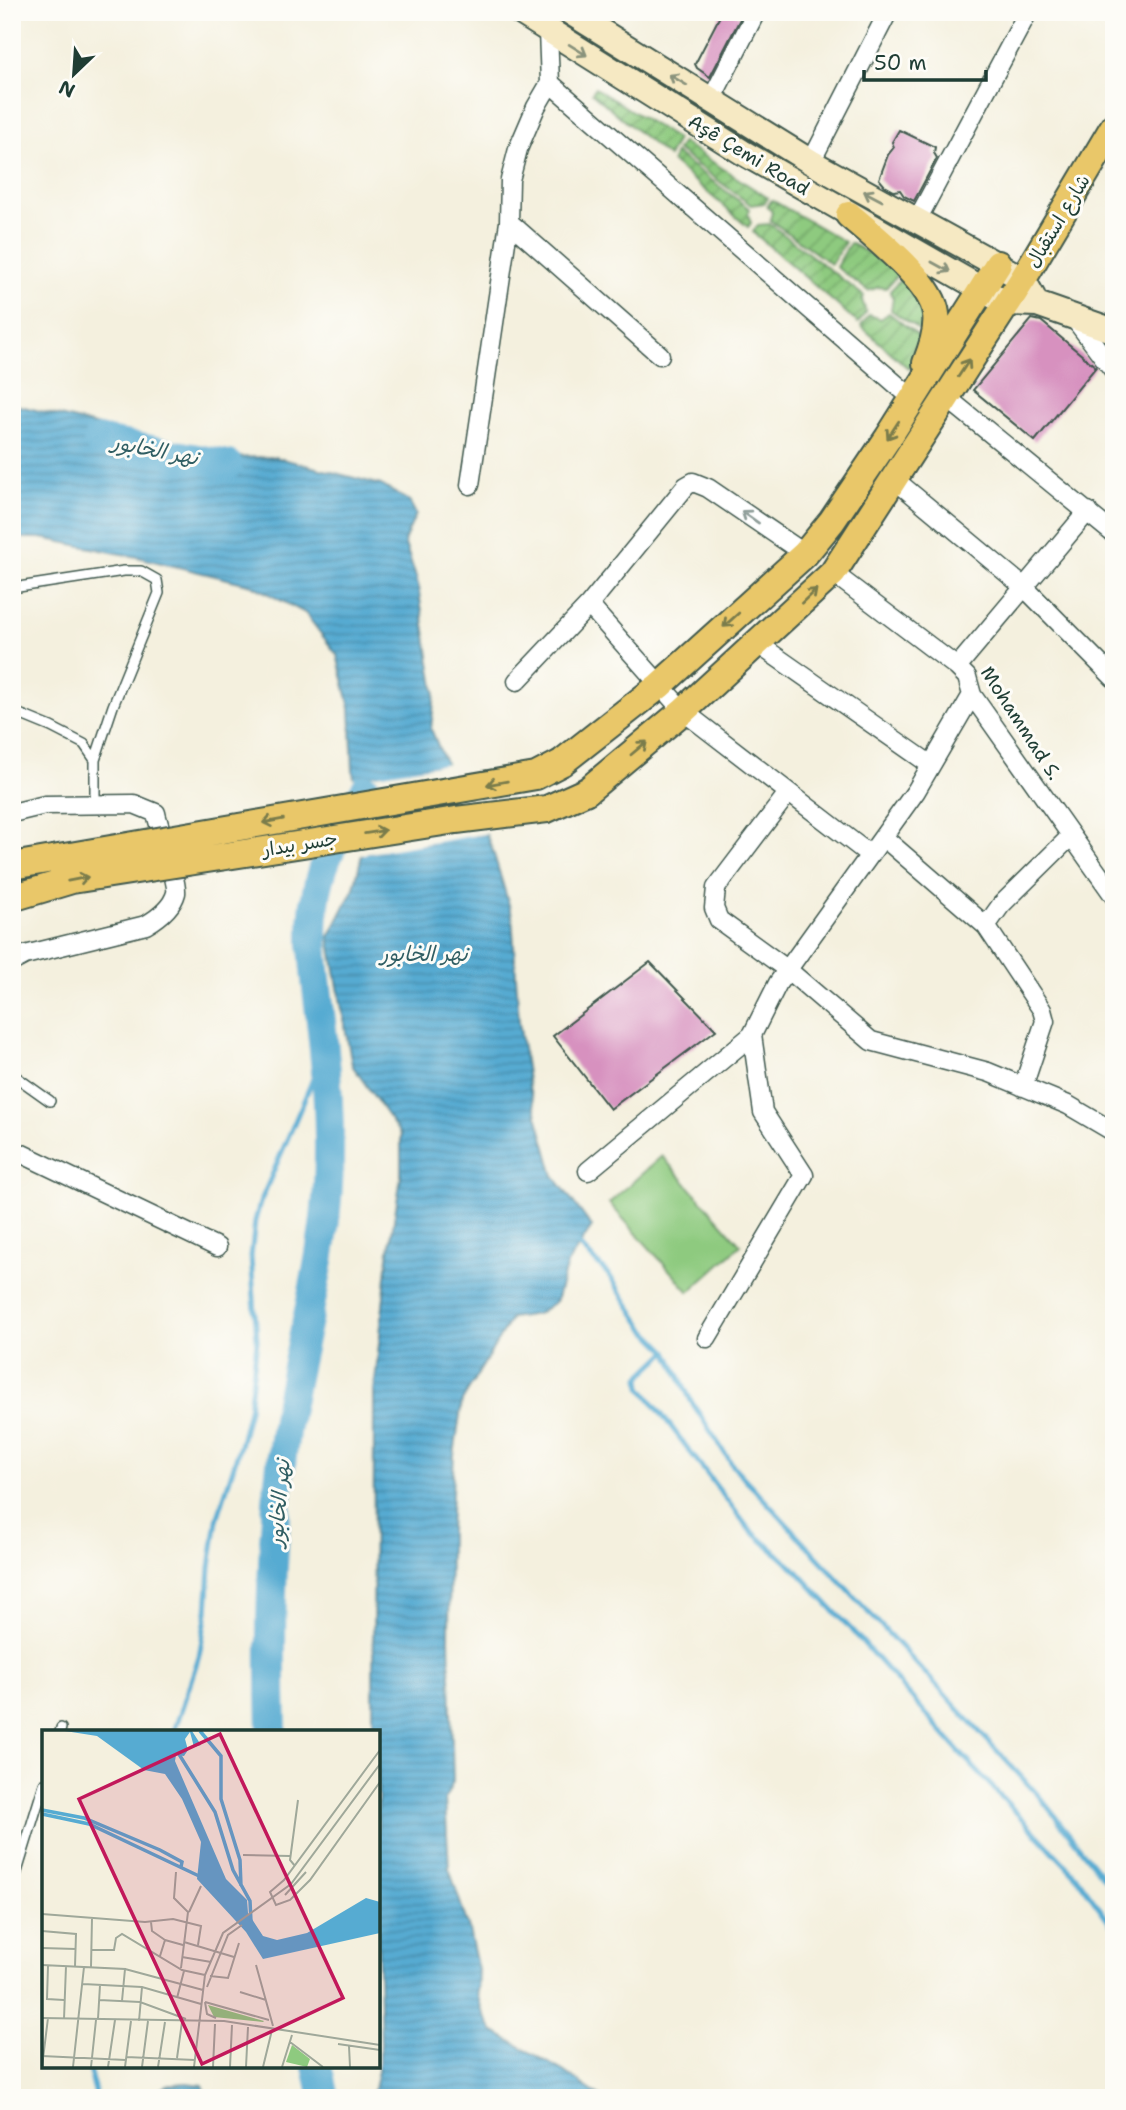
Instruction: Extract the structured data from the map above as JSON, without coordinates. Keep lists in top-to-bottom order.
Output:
{
  "streets": {
    "main road": ["Aşê Çemi Road", "شارع استقبال", "جسر بيدار"],
    "street": ["Mohammad S."]
  },
  "crossings": [
    ["Aşê Çemi Road", "شارع استقبال"],
    ["شارع استقبال", "Mohammad S."],
    ["شارع استقبال", "جسر بيدار"],
    ["Mohammad S.", "جسر بيدار"]
  ],
  "water": ["نهر الخابور"],
  "scale_bar": "50 m",
  "north": "bottom left"
}
